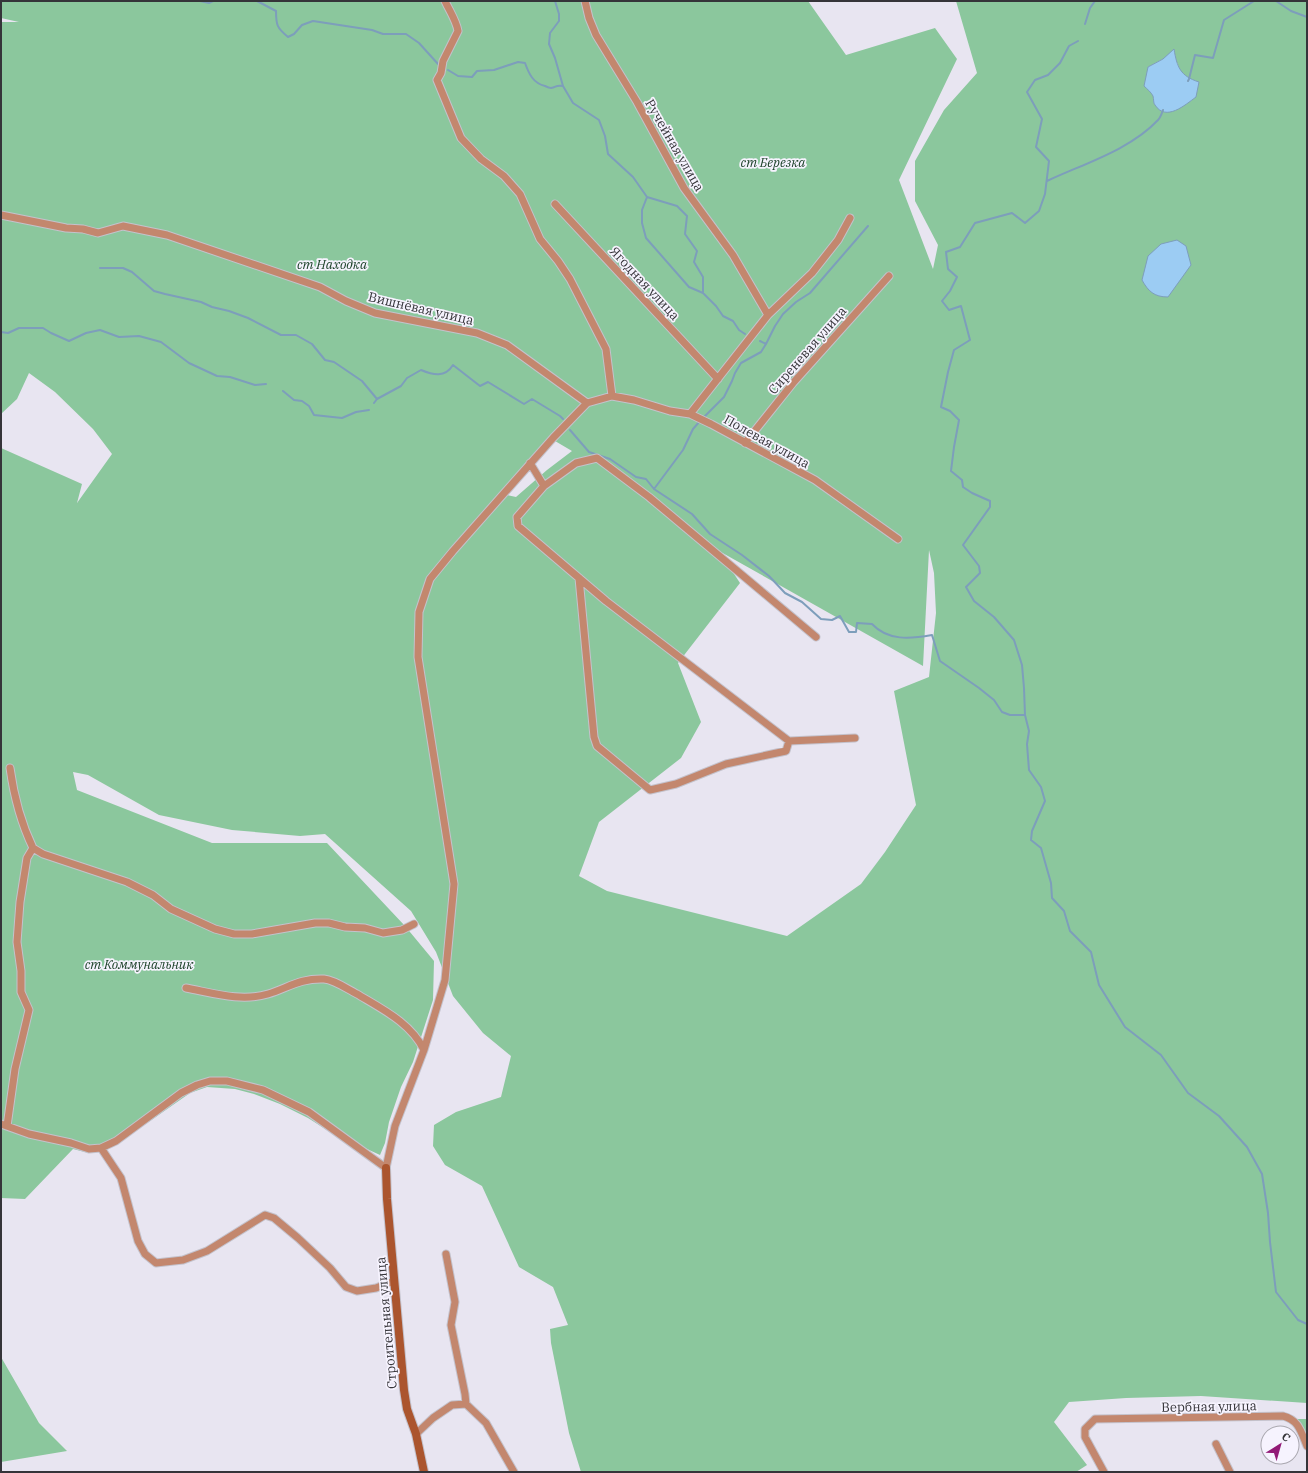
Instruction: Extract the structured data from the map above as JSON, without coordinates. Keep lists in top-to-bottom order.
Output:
{
  "streets": {
    "street": [
      "Ручейная улица",
      "Ягодная улица",
      "Вишнёвая улица",
      "Сиреневая улица",
      "Полевая улица",
      "Строительная улица",
      "Вербная улица"
    ]
  },
  "crossings": [
    ["Сиреневая улица", "Полевая улица"]
  ],
  "parks": ["ст Березка", "ст Находка", "ст Коммунальник"],
  "north": "top right"
}
